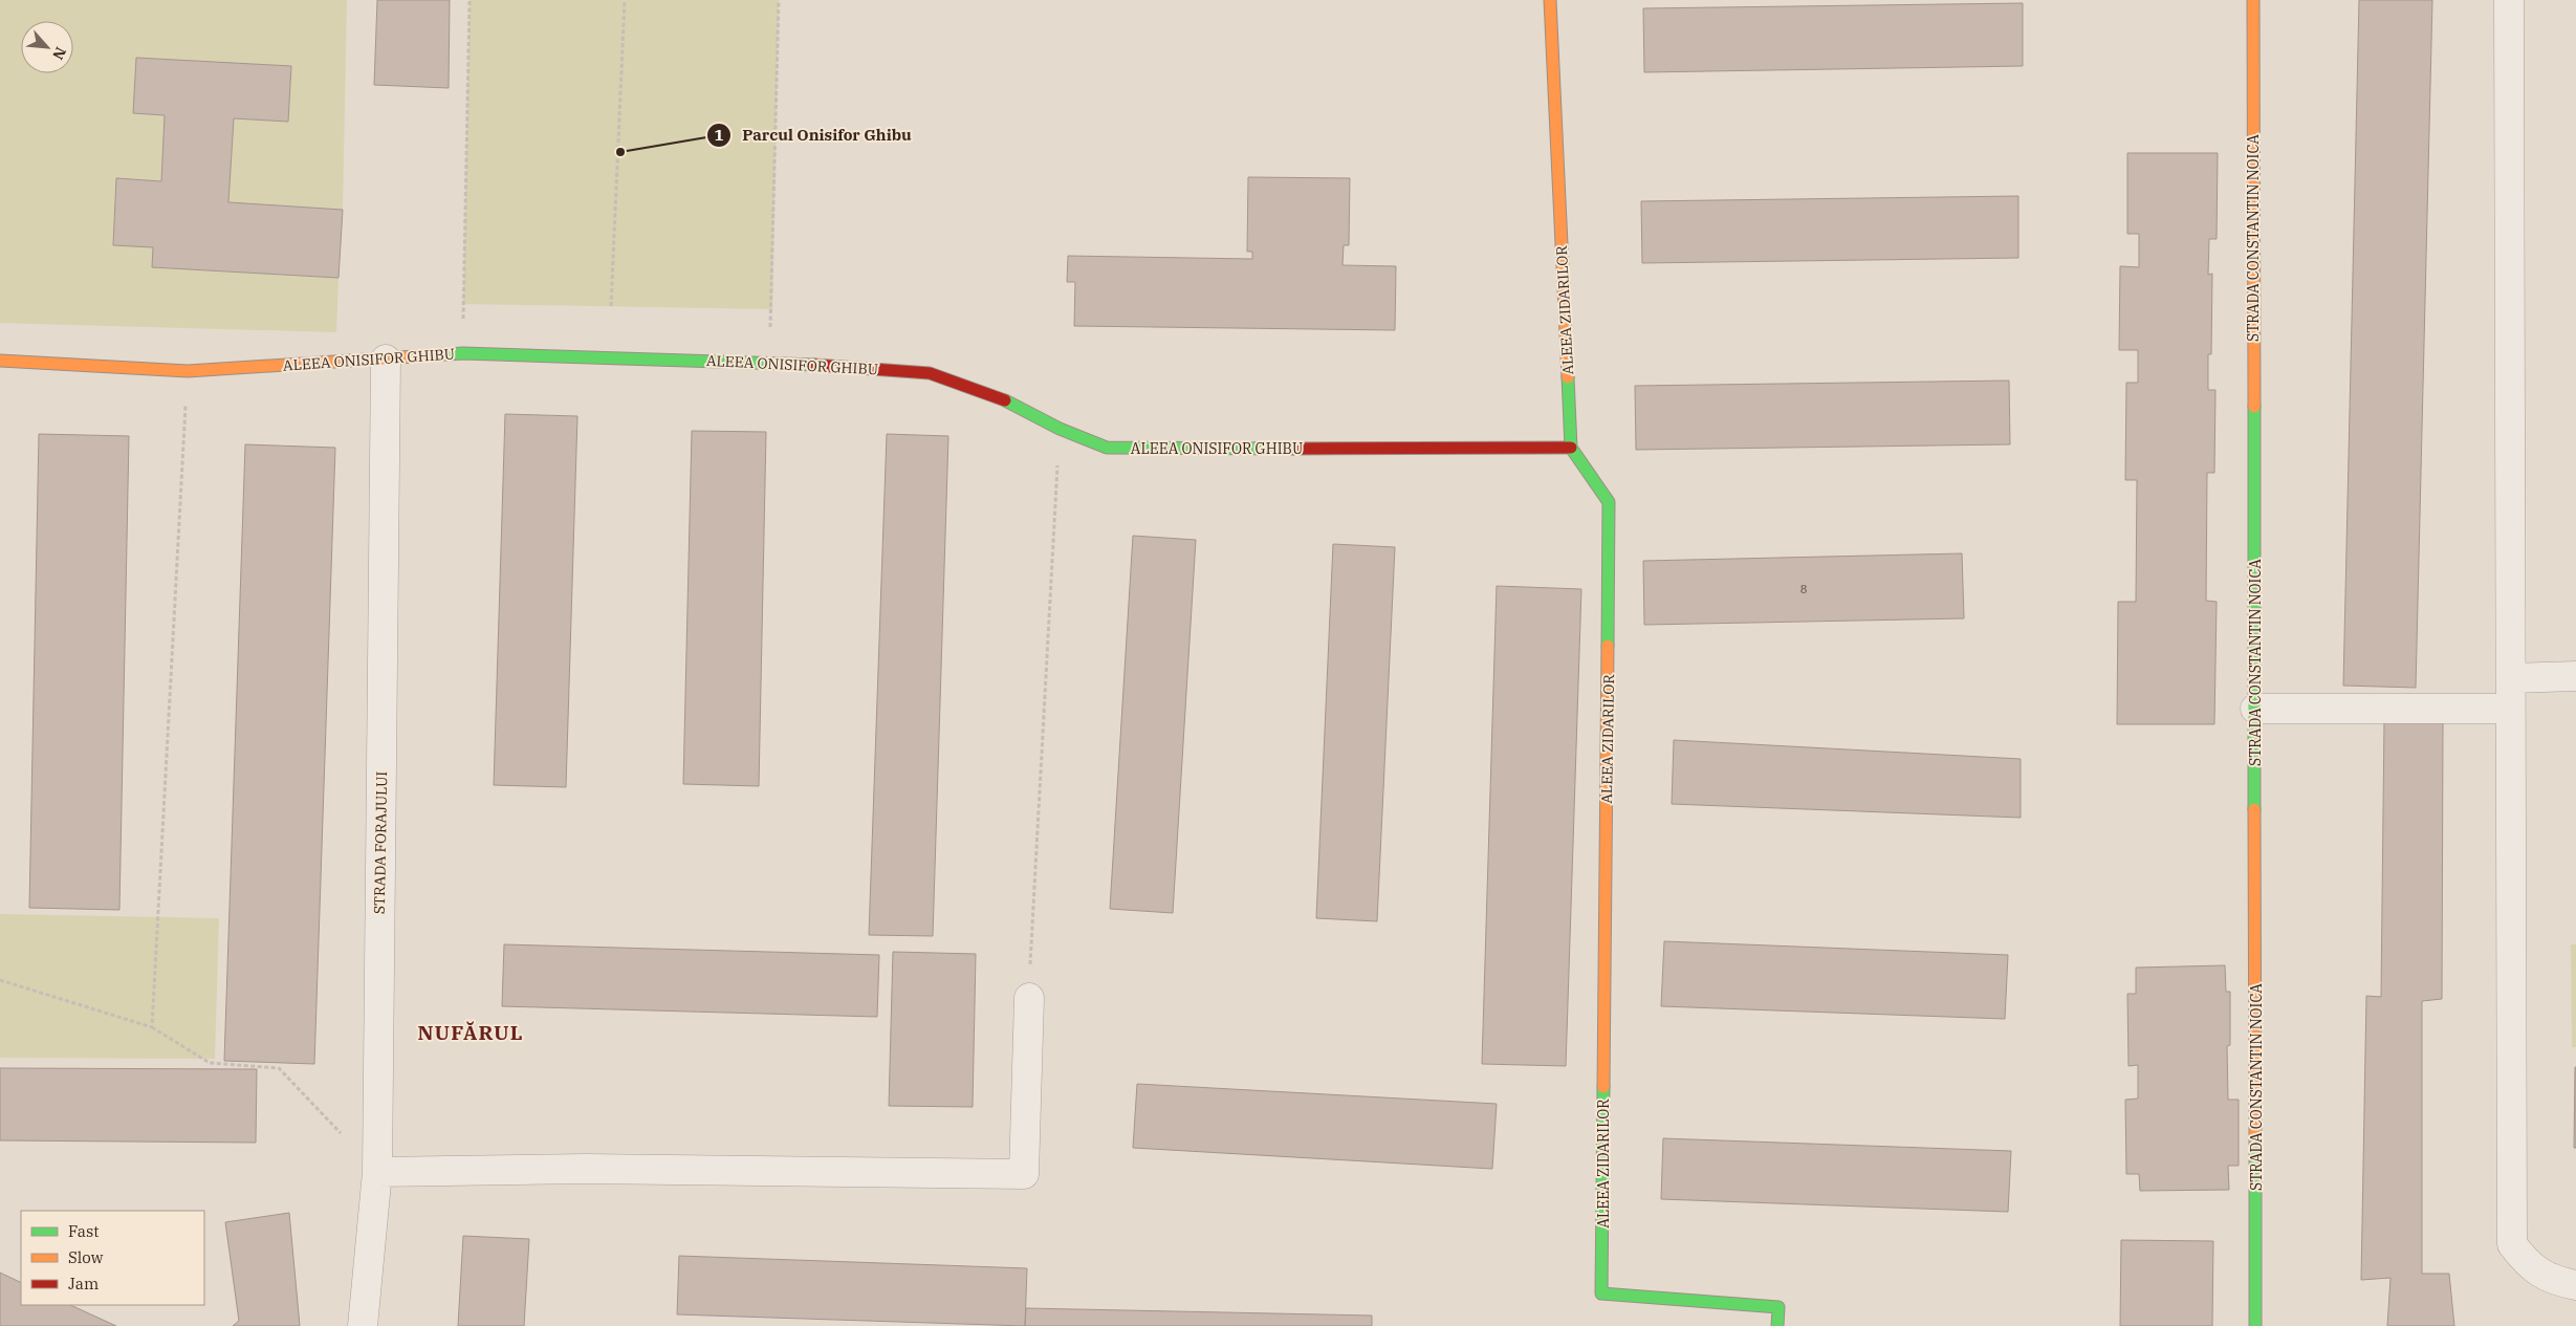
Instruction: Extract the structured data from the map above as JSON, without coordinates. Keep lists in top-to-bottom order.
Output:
{
  "streets": {
    "street": [
      "STRADA CONSTANTIN NOICA",
      "ALEEA ZIDARILOR",
      "ALEEA ONISIFOR GHIBU",
      "STRADA FORAJULUI"
    ]
  },
  "crossings": [
    ["ALEEA ZIDARILOR", "ALEEA ONISIFOR GHIBU"],
    ["ALEEA ONISIFOR GHIBU", "STRADA FORAJULUI"]
  ],
  "districts": ["NUFĂRUL"],
  "places": ["Parcul Onisifor Ghibu"],
  "house_numbers": ["8"],
  "legend": ["Fast", "Slow", "Jam"],
  "north": "bottom right"
}
